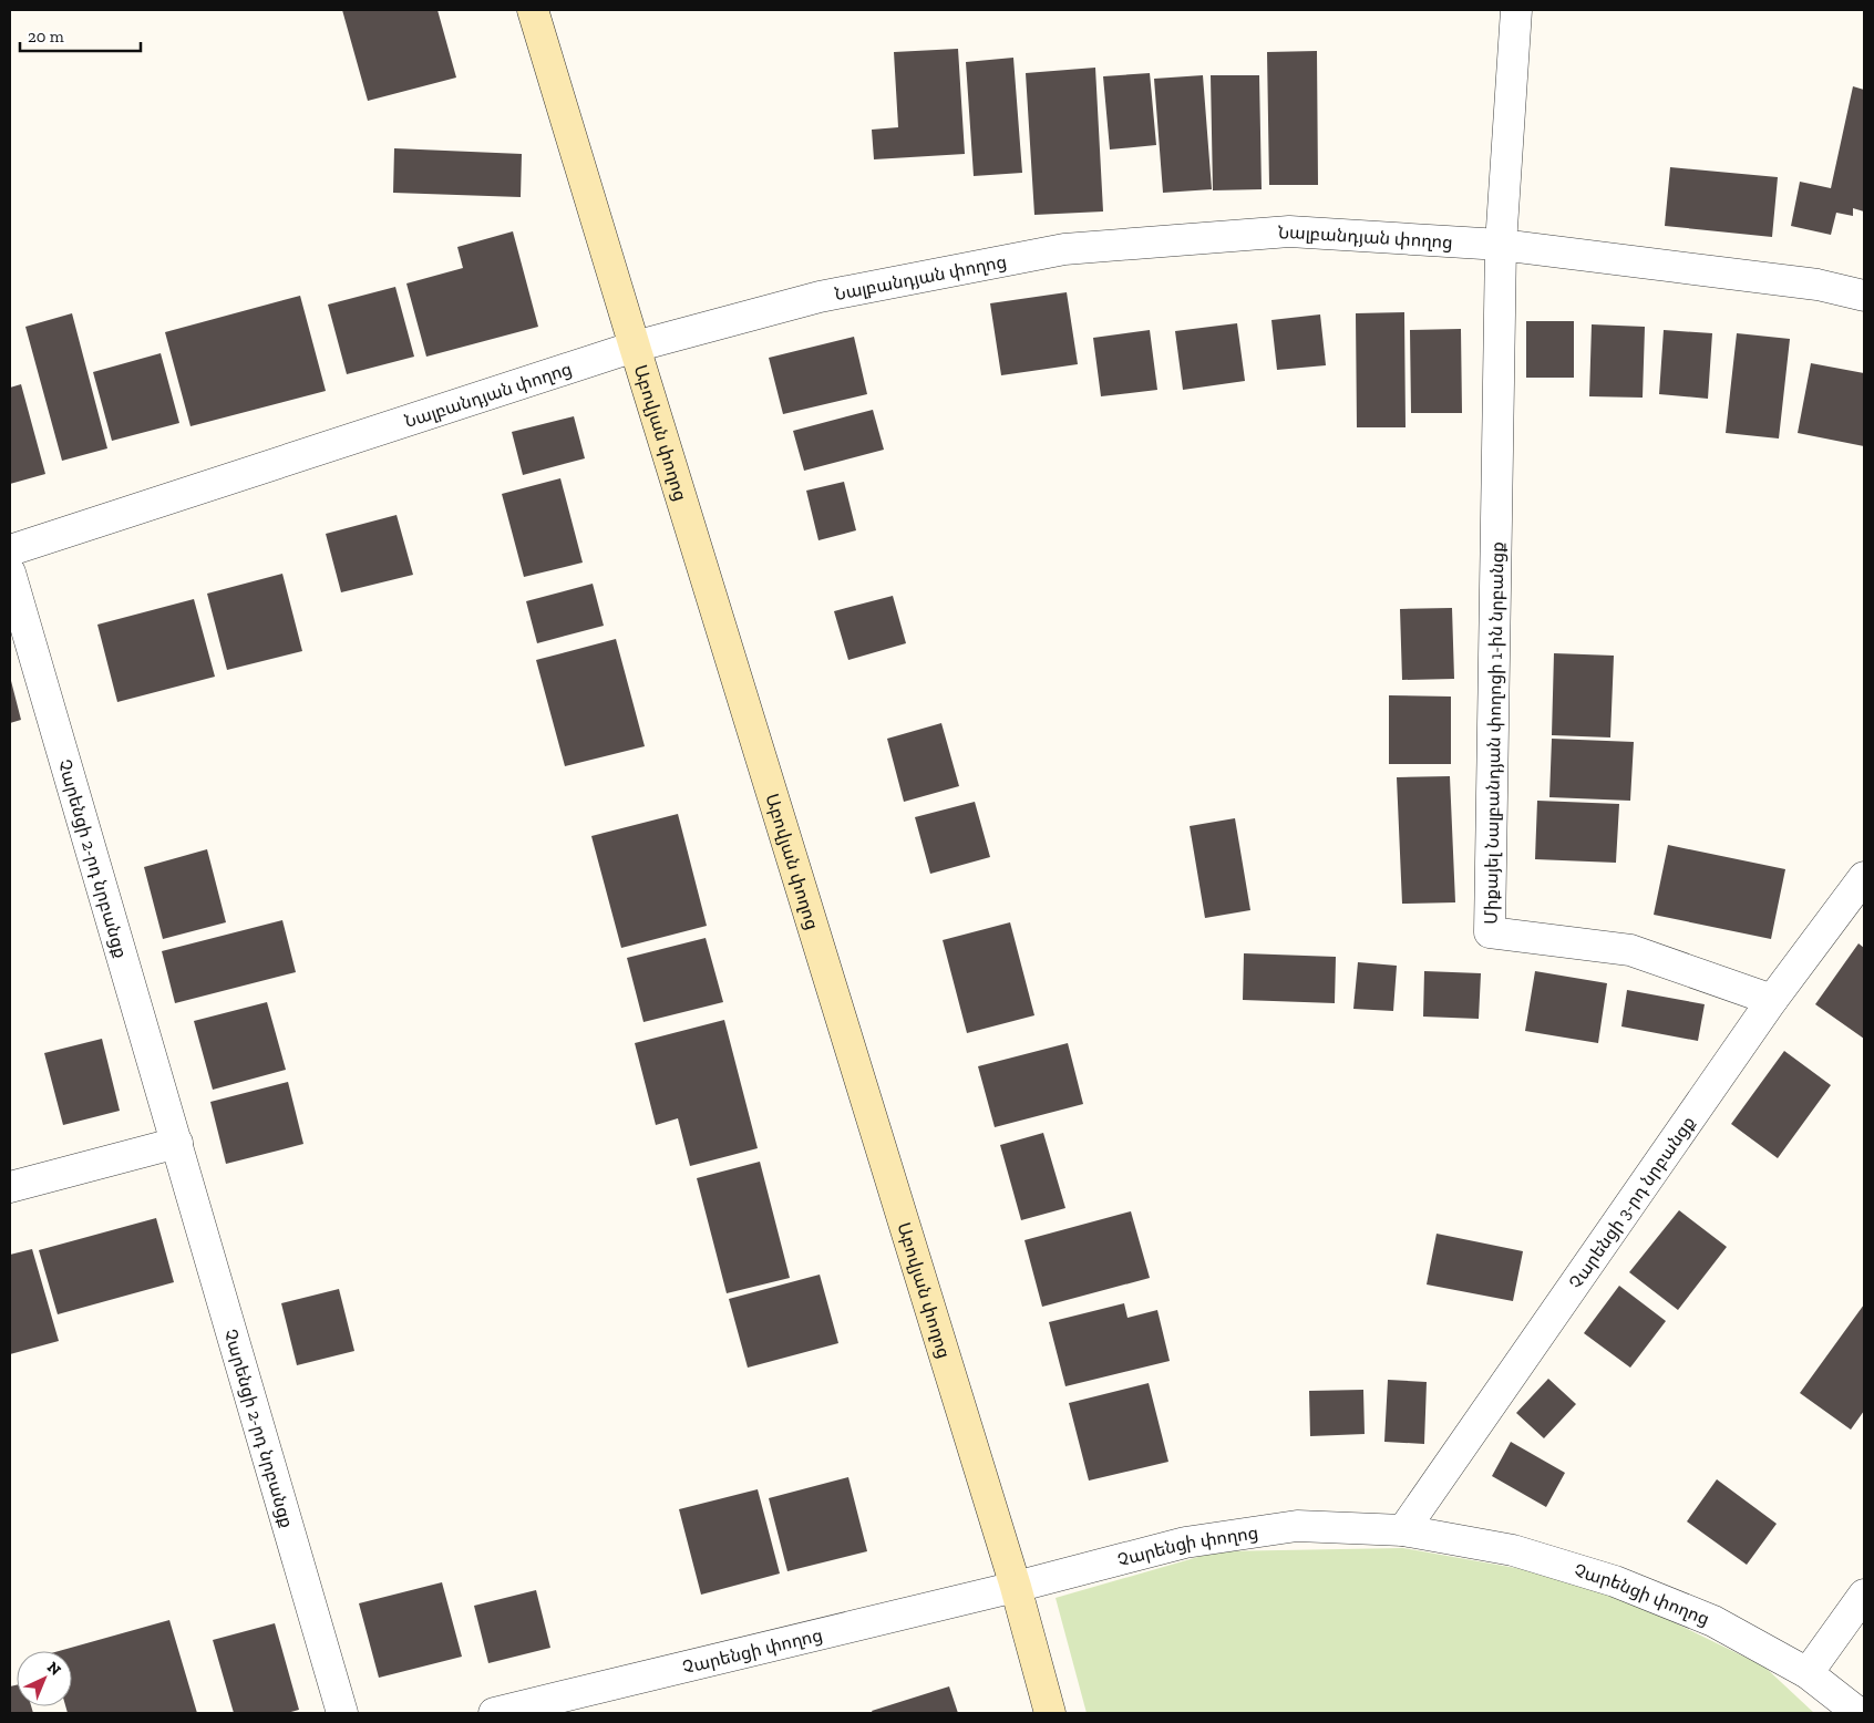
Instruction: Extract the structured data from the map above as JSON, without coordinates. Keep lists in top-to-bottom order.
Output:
{
  "streets": {
    "main road": ["Աբովյան փողոց"],
    "street": [
      "Նալբանդյան փողոց",
      "Միքայել Նալբանդյան փողոցի 1-ին նրբանցք",
      "Չարենցի 2-րդ նրբանցք",
      "Չարենցի 3-րդ նրբանցք",
      "Չարենցի փողոց"
    ]
  },
  "crossings": [
    ["Նալբանդյան փողոց", "Աբովյան փողոց"],
    ["Նալբանդյան փողոց", "Միքայել Նալբանդյան փողոցի 1-ին նրբանցք"],
    ["Աբովյան փողոց", "Չարենցի փողոց"],
    ["Միքայել Նալբանդյան փողոցի 1-ին նրբանցք", "Չարենցի 3-րդ նրբանցք"],
    ["Չարենցի 3-րդ նրբանցք", "Չարենցի փողոց"]
  ],
  "scale_bar": "20 m",
  "north": "top right"
}
